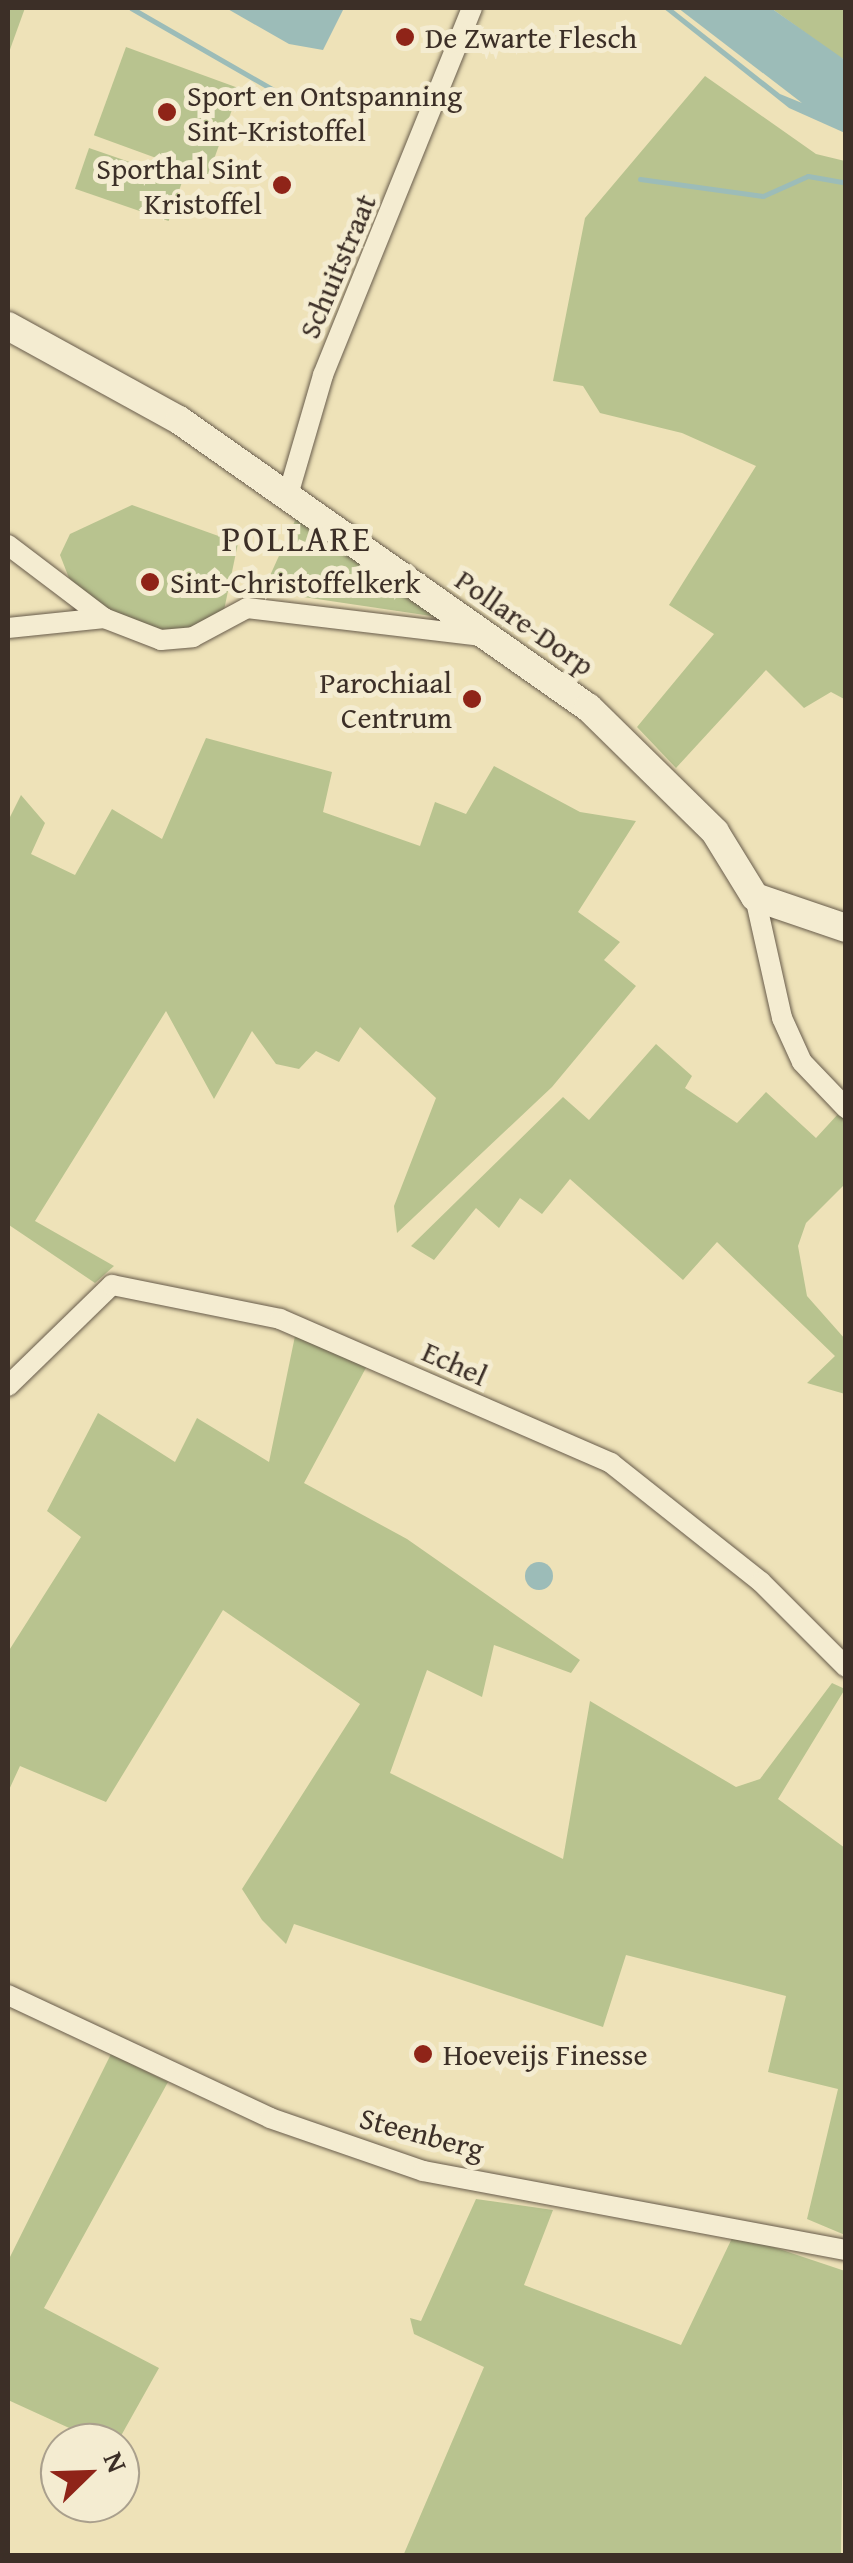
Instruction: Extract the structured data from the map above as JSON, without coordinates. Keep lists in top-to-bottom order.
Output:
{
  "streets": {
    "street": [
      "Schuitstraat",
      "Pollare-Dorp",
      "Echel",
      "Steenberg"
    ]
  },
  "crossings": [
    ["Schuitstraat", "Pollare-Dorp"]
  ],
  "districts": ["POLLARE"],
  "places": [
    "De Zwarte Flesch",
    "Sport en Ontspanning Sint-Kristoffel",
    "Sporthal Sint Kristoffel",
    "Sint-Christoffelkerk",
    "Parochiaal Centrum",
    "Hoeveijs Finesse"
  ],
  "north": "top right"
}
